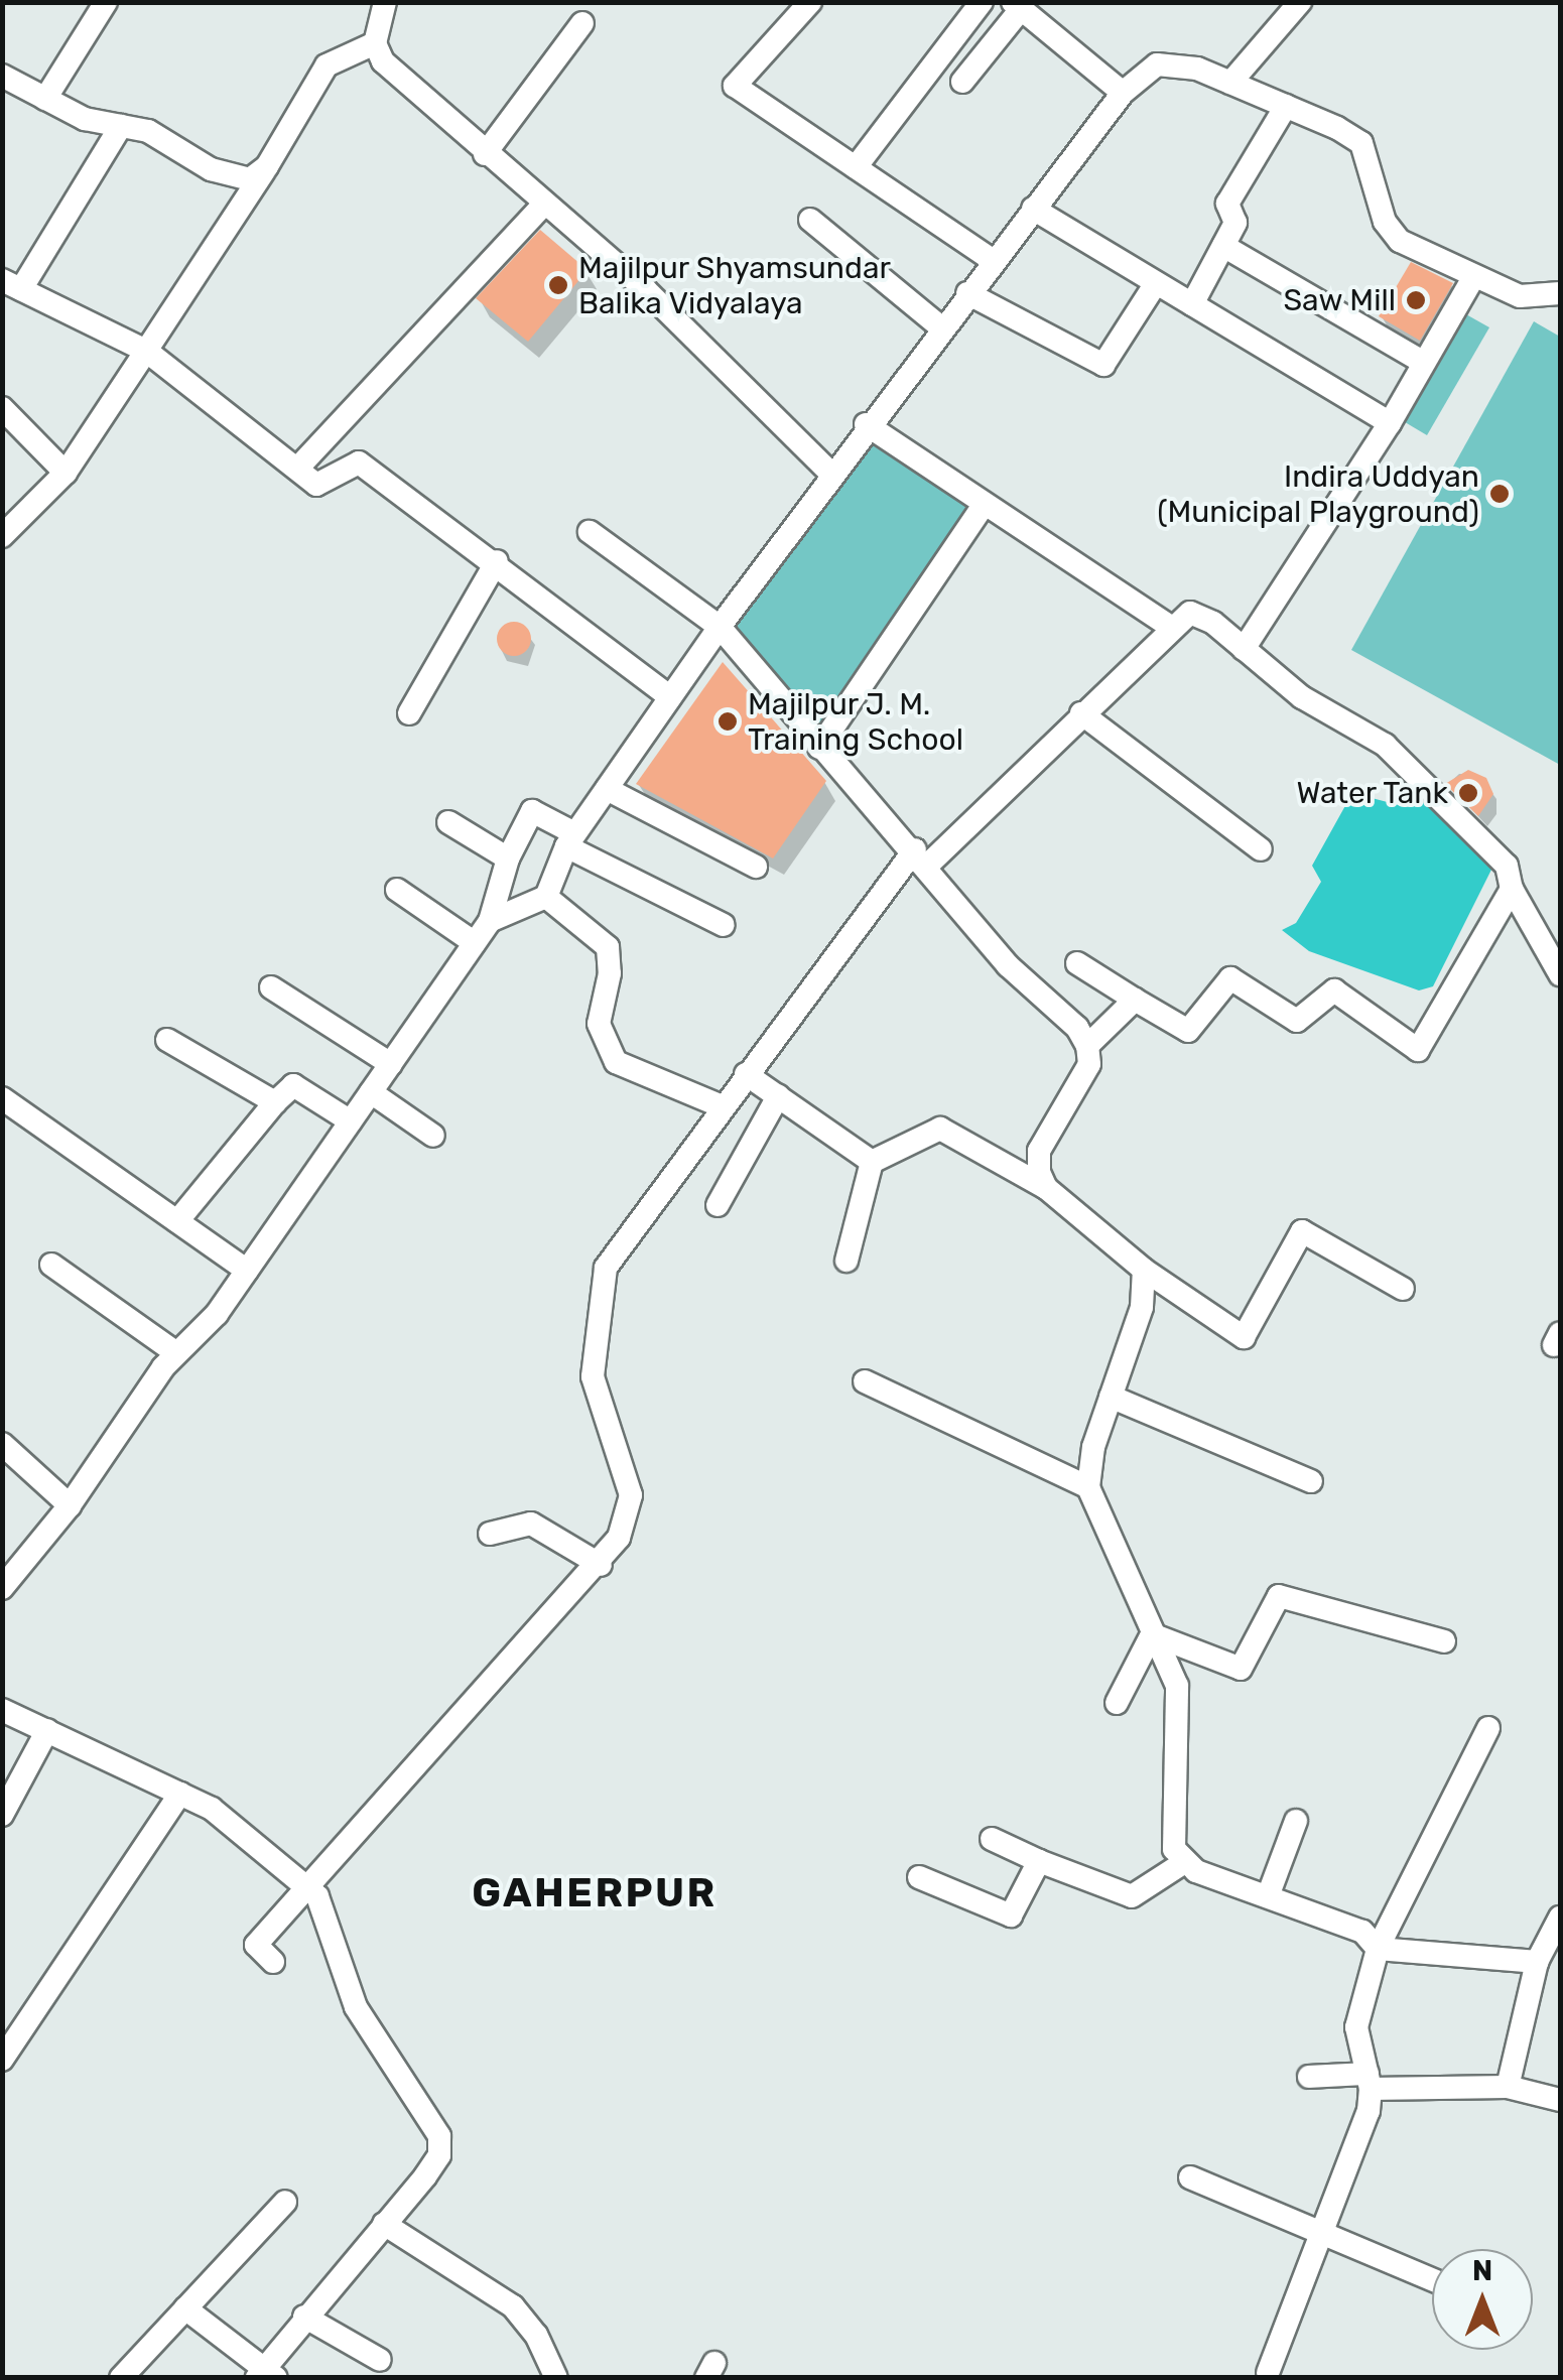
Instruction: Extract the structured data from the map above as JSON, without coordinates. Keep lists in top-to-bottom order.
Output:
{
  "districts": ["GAHERPUR"],
  "places": [
    "Majilpur Shyamsundar Balika Vidyalaya",
    "Saw Mill",
    "Indira Uddyan (Municipal Playground)",
    "Majilpur J. M. Training School",
    "Water Tank"
  ],
  "north": "top"
}
